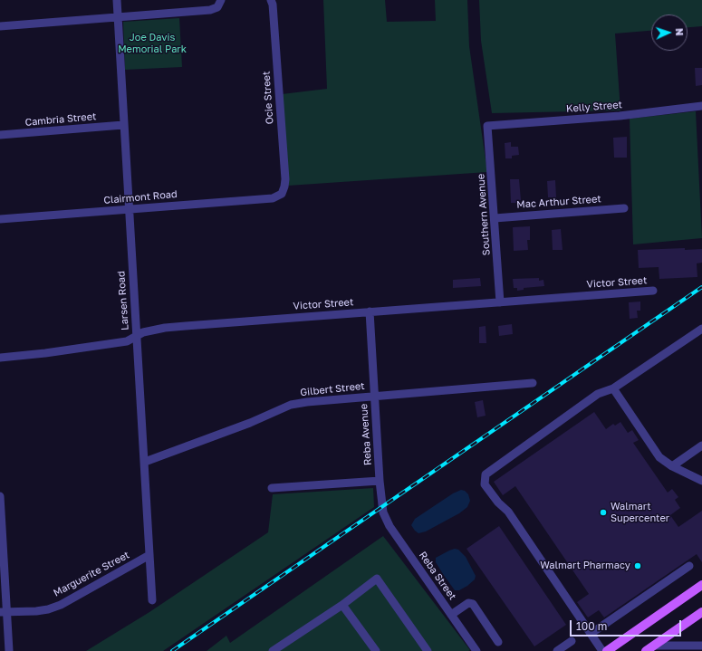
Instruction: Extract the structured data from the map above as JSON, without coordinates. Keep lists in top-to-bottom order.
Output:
{
  "streets": {
    "street": [
      "Ocie Street",
      "Kelly Street",
      "Cambria Street",
      "Clairmont Road",
      "Mac Arthur Street",
      "Southern Avenue",
      "Victor Street",
      "Larsen Road",
      "Gilbert Street",
      "Reba Avenue",
      "Marguerite Street",
      "Reba Street"
    ]
  },
  "crossings": [
    ["Ocie Street", "Clairmont Road"],
    ["Kelly Street", "Southern Avenue"],
    ["Cambria Street", "Larsen Road"],
    ["Clairmont Road", "Larsen Road"],
    ["Mac Arthur Street", "Southern Avenue"],
    ["Southern Avenue", "Victor Street"],
    ["Victor Street", "Larsen Road"],
    ["Victor Street", "Reba Avenue"],
    ["Larsen Road", "Gilbert Street"],
    ["Larsen Road", "Marguerite Street"],
    ["Gilbert Street", "Reba Avenue"],
    ["Reba Avenue", "Reba Street"]
  ],
  "parks": ["Joe Davis Memorial Park"],
  "places": ["Walmart Supercenter", "Walmart Pharmacy"],
  "scale_bar": "100 m",
  "north": "right"
}
